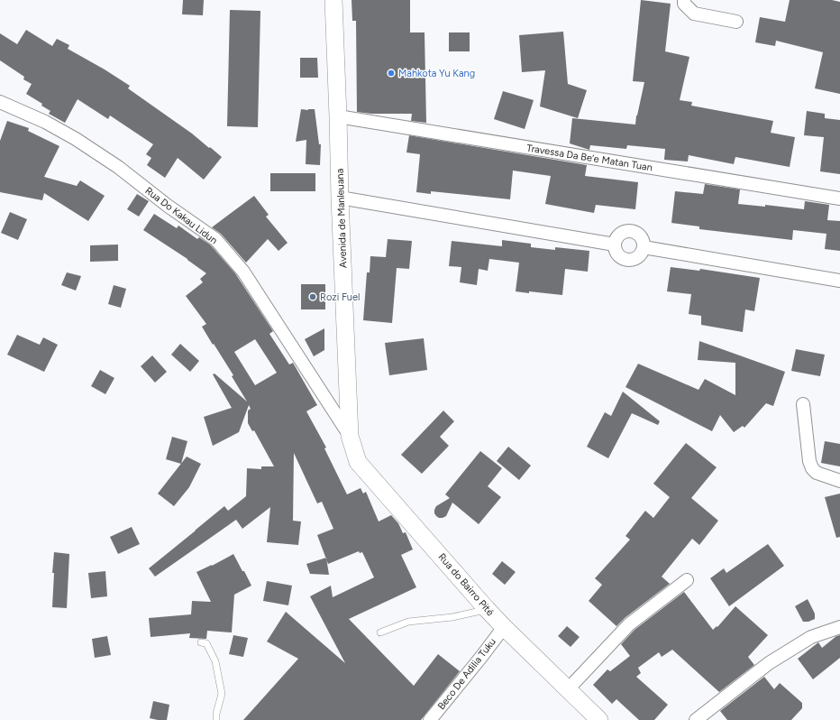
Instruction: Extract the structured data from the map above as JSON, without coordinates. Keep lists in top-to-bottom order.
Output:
{
  "streets": {
    "main road": ["Avenida de Manleuana", "Rua do Bairro Pité"],
    "street": ["Travessa Da Be’e Matan Tuan", "Rua Do Kakau Lidun", "Beco De Adilia Tuku"]
  },
  "crossings": [
    ["Travessa Da Be’e Matan Tuan", "Avenida de Manleuana"],
    ["Rua Do Kakau Lidun", "Avenida de Manleuana"],
    ["Rua Do Kakau Lidun", "Rua do Bairro Pité"],
    ["Avenida de Manleuana", "Rua do Bairro Pité"],
    ["Rua do Bairro Pité", "Beco De Adilia Tuku"]
  ],
  "places": ["Mahkota Yu Kang", "Rozi Fuel"]
}
